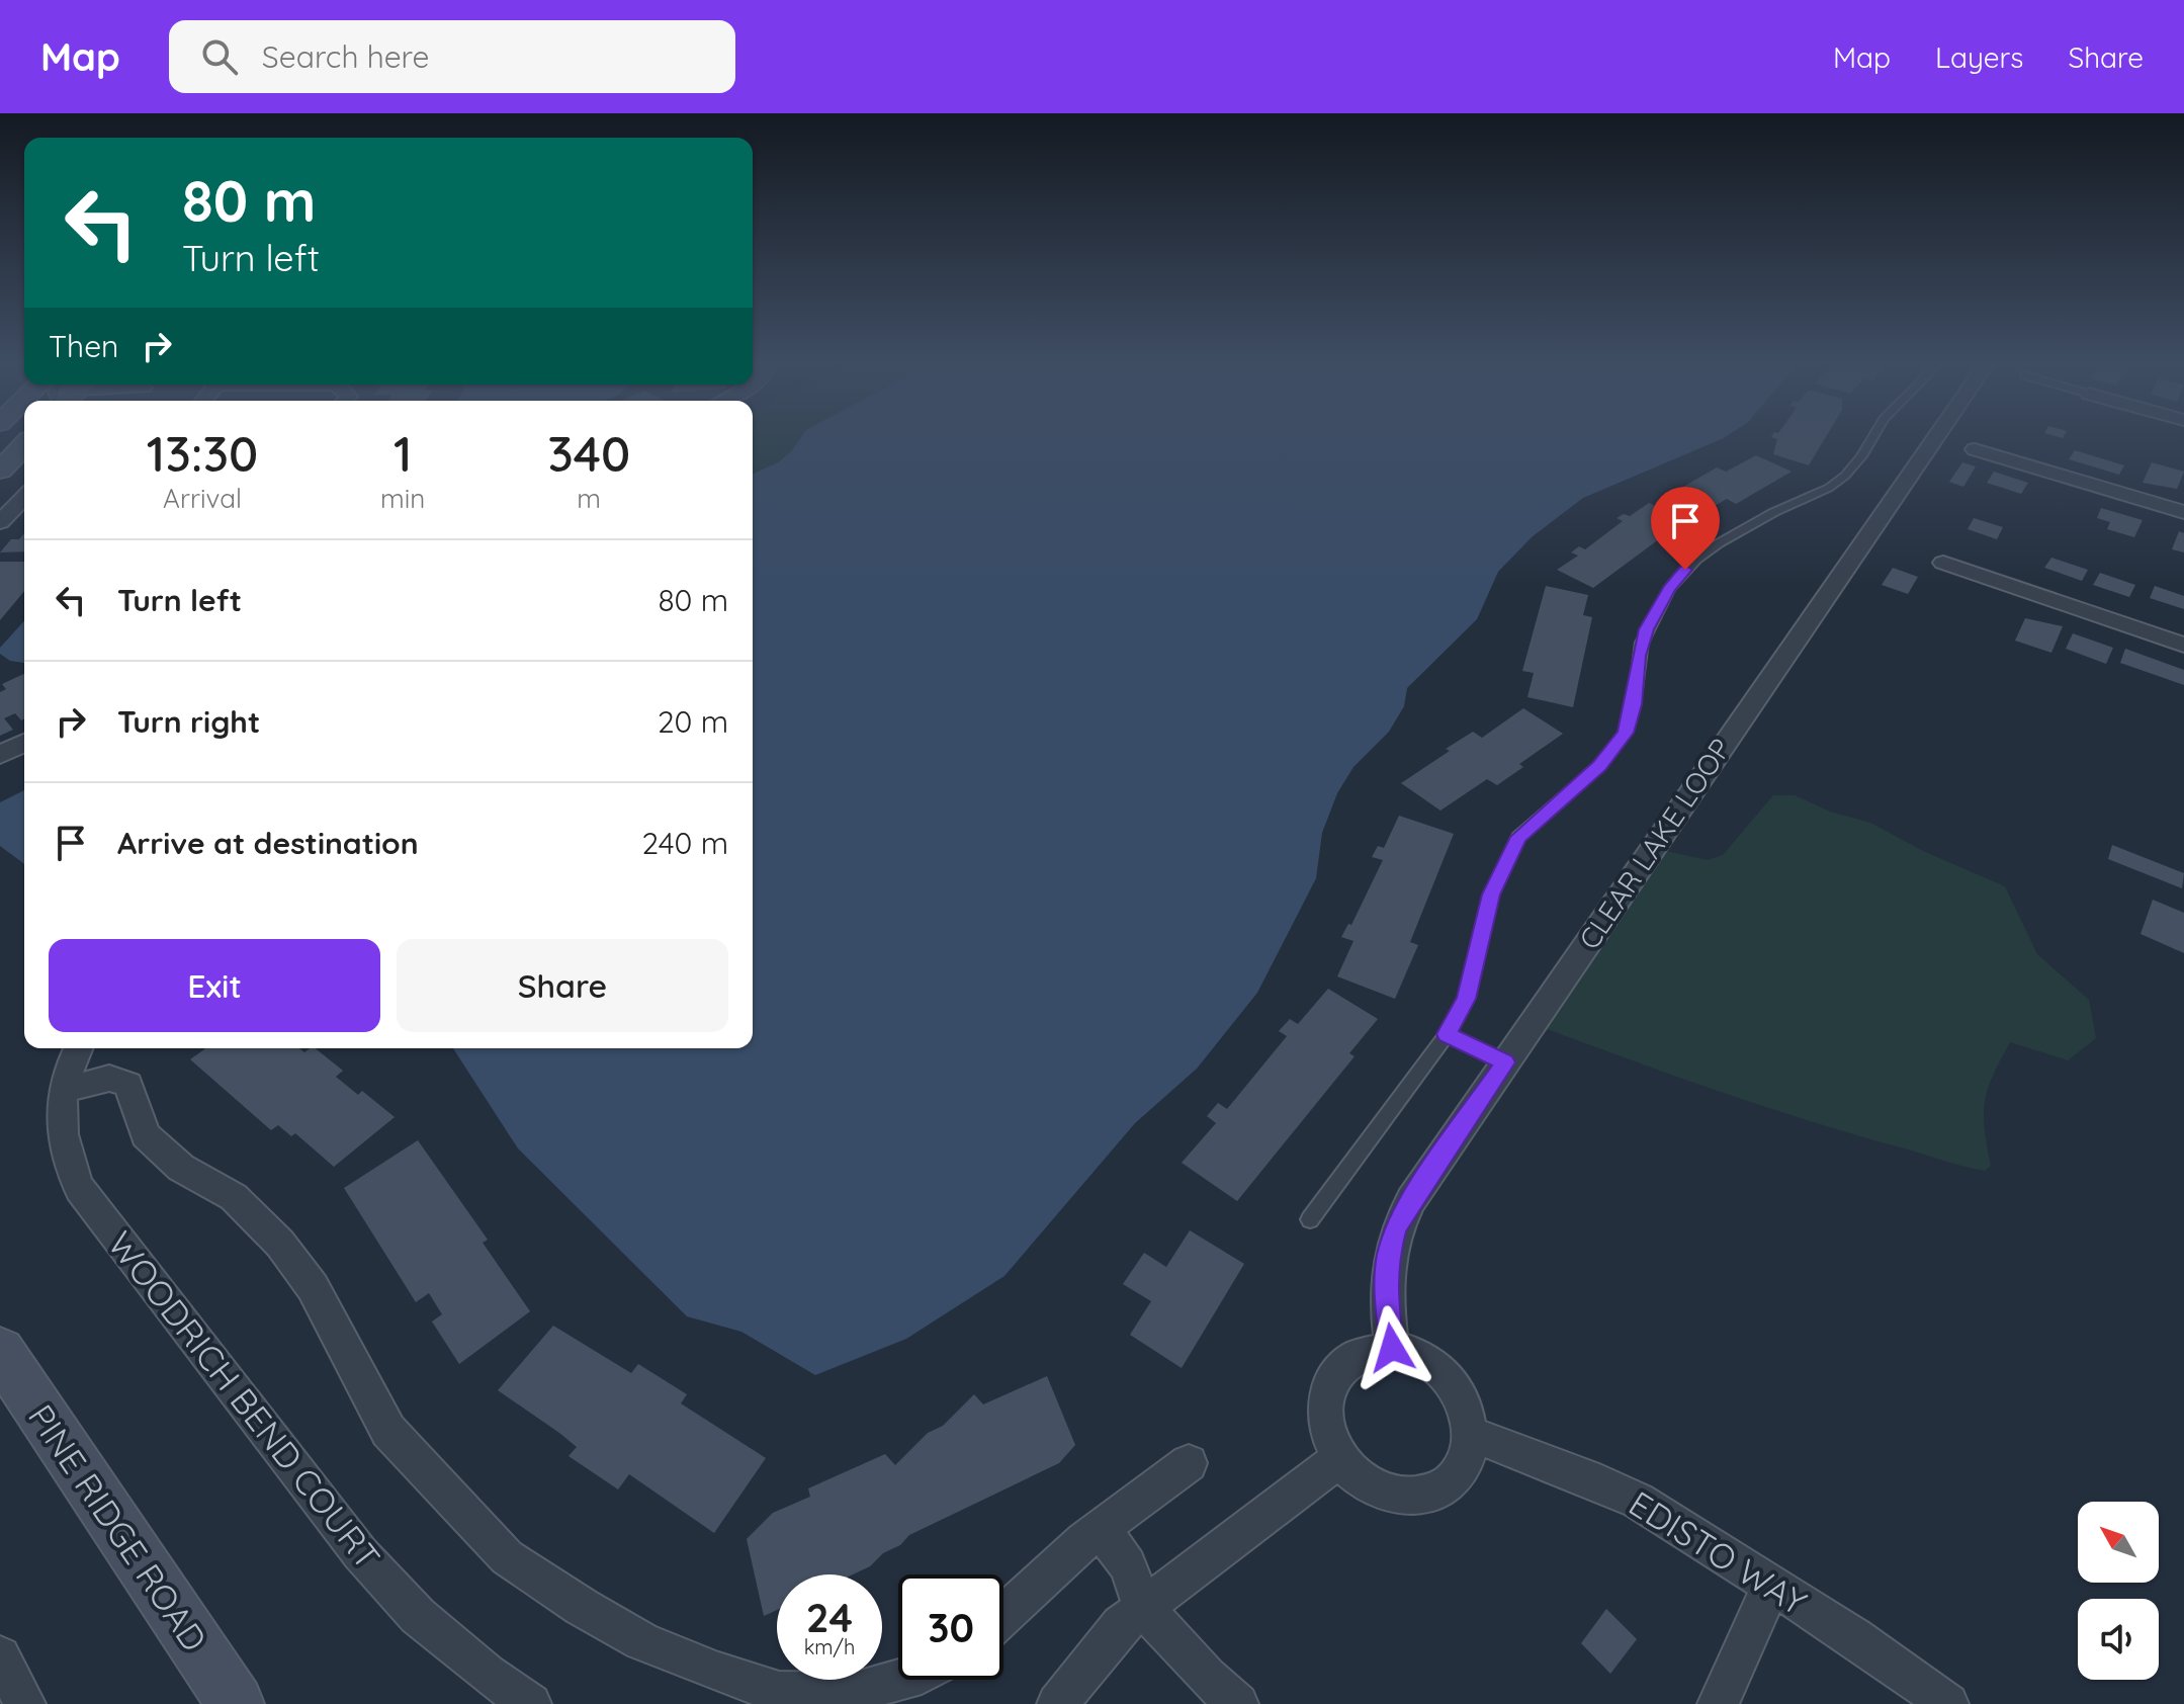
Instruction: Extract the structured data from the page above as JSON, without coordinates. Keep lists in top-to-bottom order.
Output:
{
  "streets": {
    "street": [
      "CLEAR LAKE LOOP",
      "WOODRICH BEND COURT",
      "PINE RIDGE ROAD",
      "EDISTO WAY"
    ]
  },
  "crossings": [
    ["CLEAR LAKE LOOP", "EDISTO WAY"]
  ],
  "north": "top left",
  "page": {
    "header": "Map",
    "search": "Search here",
    "nav": ["Map", "Layers", "Share"],
    "turn": ["80 m", "Turn left"],
    "then": "Then",
    "eta": [
      "13:30",
      "Arrival",
      "1",
      "min",
      "340",
      "m"
    ],
    "list": [
      {
        "name": "Turn left",
        "value": "80 m"
      },
      {
        "name": "Turn right",
        "value": "20 m"
      },
      {
        "name": "Arrive at destination",
        "value": "240 m"
      }
    ],
    "buttons": ["Exit", "Share"],
    "speed": "24 km/h",
    "limit": "30"
  }
}
